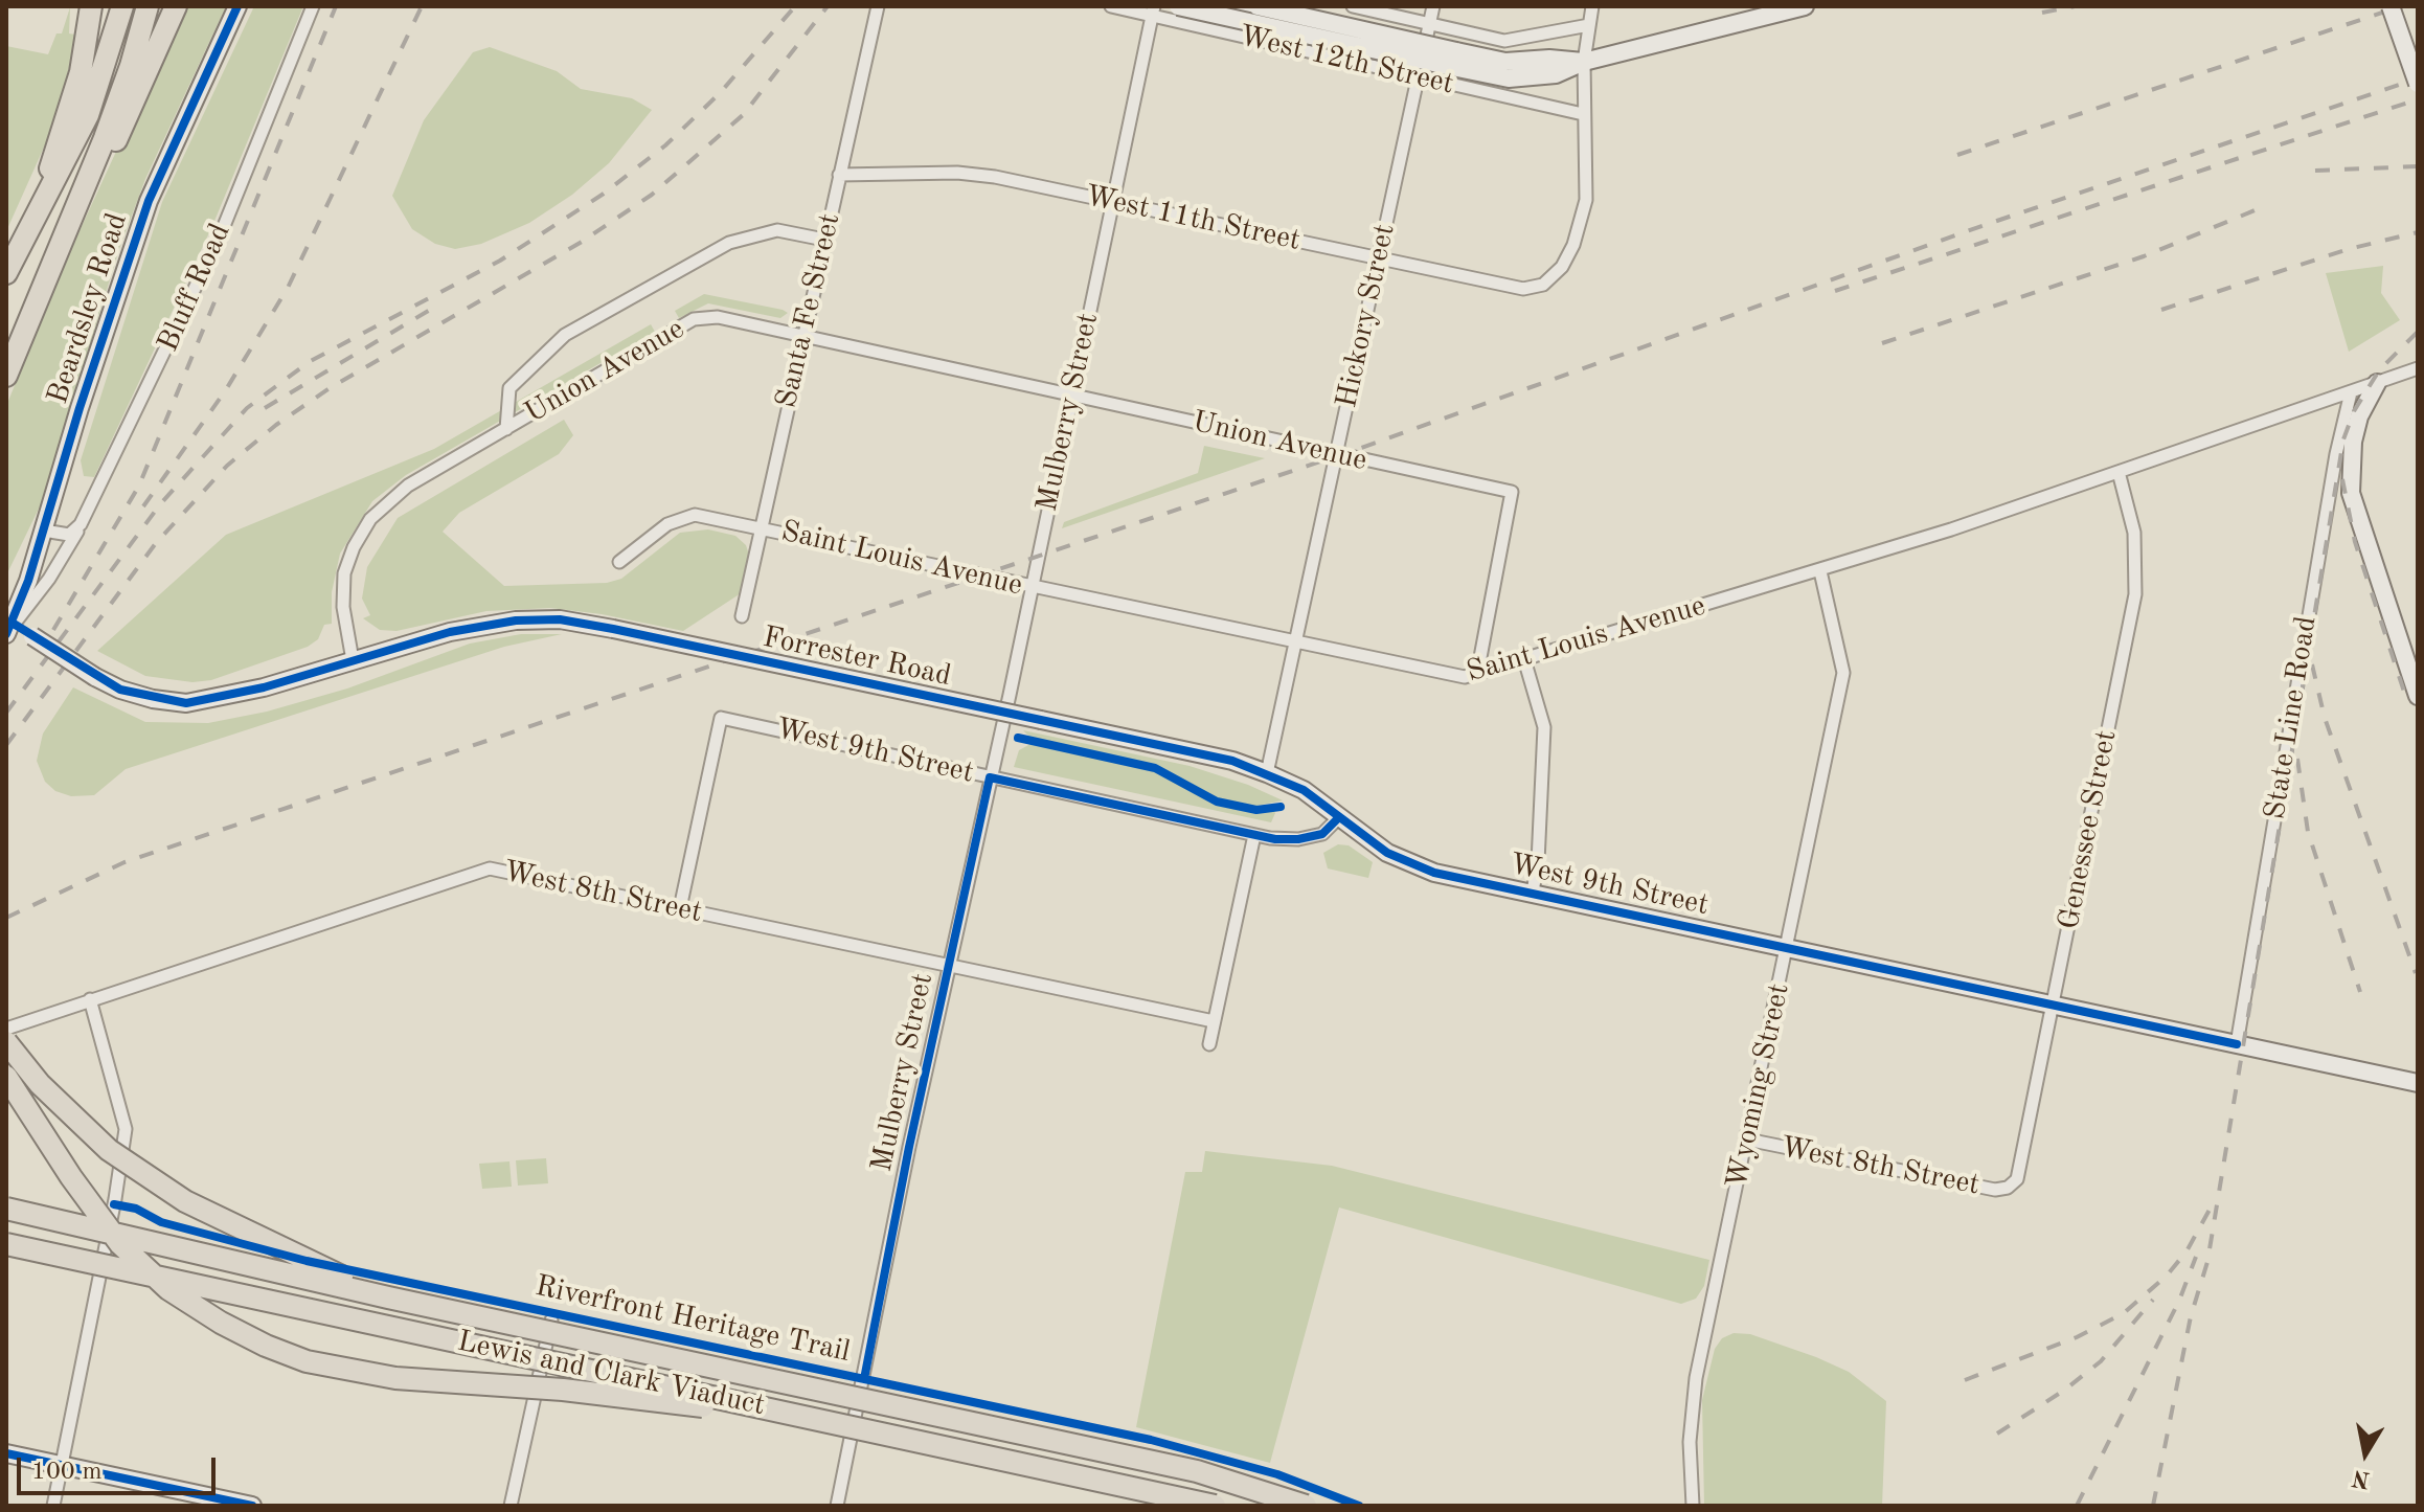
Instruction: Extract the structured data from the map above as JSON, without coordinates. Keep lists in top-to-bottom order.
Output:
{
  "streets": {
    "highway": ["Lewis and Clark Viaduct"],
    "street": [
      "West 12th Street",
      "West 11th Street",
      "Bluff Road",
      "Beardsley Road",
      "Santa Fe Street",
      "Hickory Street",
      "Union Avenue",
      "Mulberry Street",
      "Saint Louis Avenue",
      "Forrester Road",
      "State Line Road",
      "West 9th Street",
      "Genessee Street",
      "West 8th Street",
      "Wyoming Street"
    ],
    "cycle path": ["Riverfront Heritage Trail"]
  },
  "crossings": [
    ["West 12th Street", "West 11th Street"],
    ["West 12th Street", "Hickory Street"],
    ["West 12th Street", "Mulberry Street"],
    ["West 11th Street", "Santa Fe Street"],
    ["West 11th Street", "Hickory Street"],
    ["West 11th Street", "Mulberry Street"],
    ["Santa Fe Street", "Union Avenue"],
    ["Santa Fe Street", "Saint Louis Avenue"],
    ["Hickory Street", "Union Avenue"],
    ["Hickory Street", "Saint Louis Avenue"],
    ["Hickory Street", "Forrester Road"],
    ["Union Avenue", "Mulberry Street"],
    ["Union Avenue", "Saint Louis Avenue"],
    ["Union Avenue", "Forrester Road"],
    ["Mulberry Street", "Saint Louis Avenue"],
    ["Mulberry Street", "West 9th Street"],
    ["Mulberry Street", "West 8th Street"],
    ["Saint Louis Avenue", "State Line Road"],
    ["Saint Louis Avenue", "Genessee Street"],
    ["Saint Louis Avenue", "Wyoming Street"],
    ["Forrester Road", "West 9th Street"],
    ["State Line Road", "West 9th Street"],
    ["West 9th Street", "Genessee Street"],
    ["West 9th Street", "West 8th Street"],
    ["West 9th Street", "Wyoming Street"],
    ["Genessee Street", "West 8th Street"],
    ["West 8th Street", "Wyoming Street"]
  ],
  "scale_bar": "100 m",
  "north": "bottom"
}
